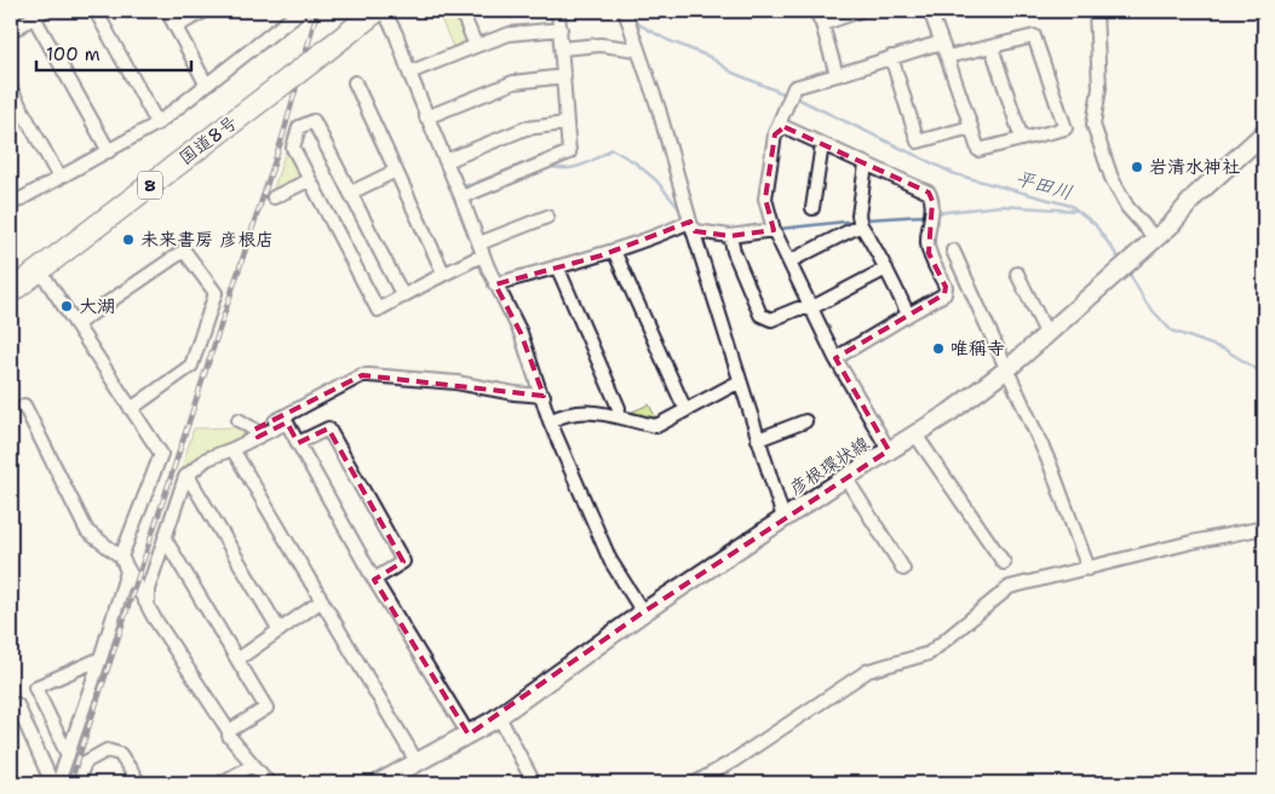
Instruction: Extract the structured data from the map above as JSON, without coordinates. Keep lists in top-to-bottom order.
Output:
{
  "streets": {
    "highway": ["国道8号", "8"],
    "main road": ["彦根環状線"]
  },
  "water": ["平田川"],
  "places": [
    "岩清水神社",
    "未来書房 彦根店",
    "大湖",
    "唯稱寺"
  ],
  "scale_bar": "100 m"
}
